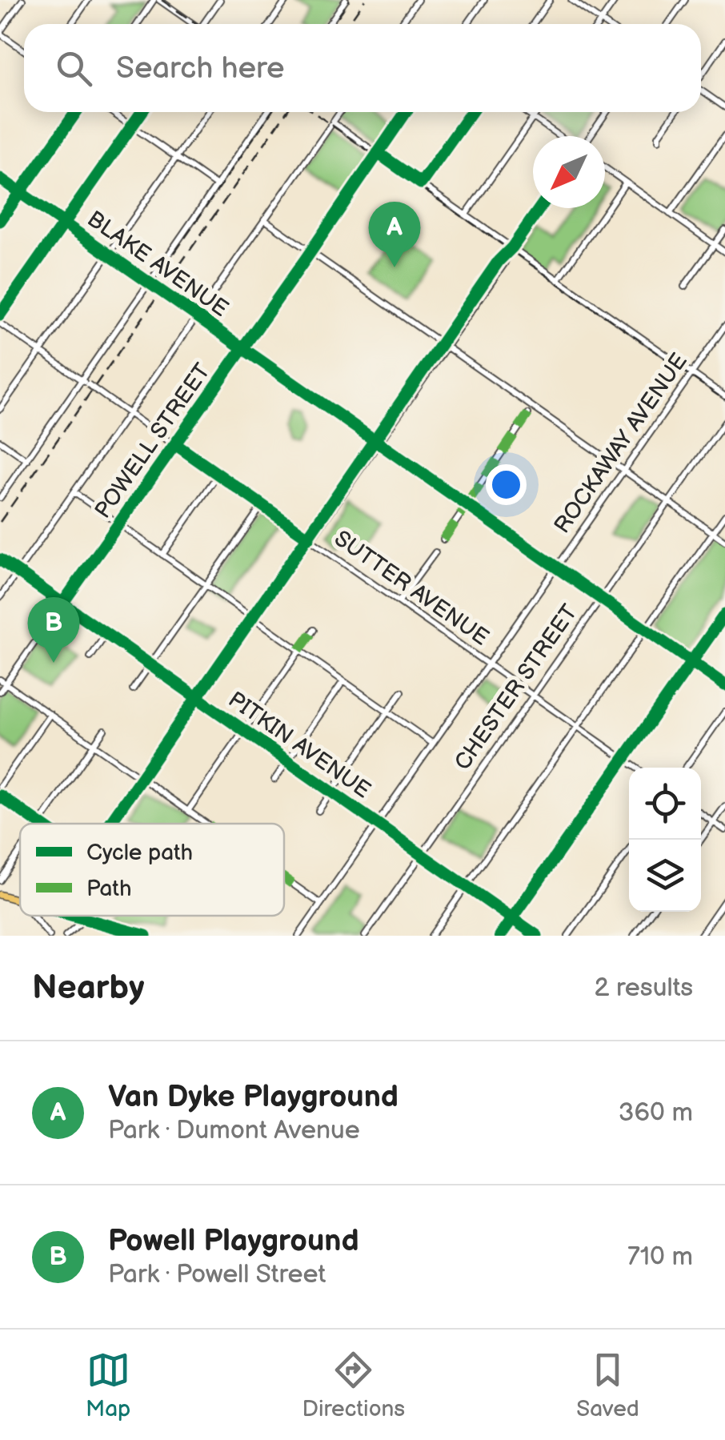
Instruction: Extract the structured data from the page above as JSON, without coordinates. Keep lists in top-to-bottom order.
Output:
{
  "streets": {
    "street": [
      "BLAKE AVENUE",
      "POWELL STREET",
      "ROCKAWAY AVENUE",
      "SUTTER AVENUE",
      "CHESTER STREET",
      "PITKIN AVENUE"
    ]
  },
  "crossings": [
    ["BLAKE AVENUE", "POWELL STREET"],
    ["BLAKE AVENUE", "ROCKAWAY AVENUE"],
    ["BLAKE AVENUE", "CHESTER STREET"],
    ["POWELL STREET", "SUTTER AVENUE"],
    ["POWELL STREET", "PITKIN AVENUE"],
    ["ROCKAWAY AVENUE", "SUTTER AVENUE"],
    ["ROCKAWAY AVENUE", "PITKIN AVENUE"],
    ["SUTTER AVENUE", "CHESTER STREET"],
    ["CHESTER STREET", "PITKIN AVENUE"]
  ],
  "legend": ["Cycle path", "Path"],
  "north": "bottom left",
  "page": {
    "search": "Search here",
    "pins": ["A", "B"],
    "heading": ["Nearby", "2 results"],
    "list": [
      {
        "mark": "A",
        "name": "Van Dyke Playground",
        "note": "Park · Dumont Avenue",
        "value": "360 m"
      },
      {
        "mark": "B",
        "name": "Powell Playground",
        "note": "Park · Powell Street",
        "value": "710 m"
      }
    ],
    "nav": ["Map", "Directions", "Saved"]
  }
}
